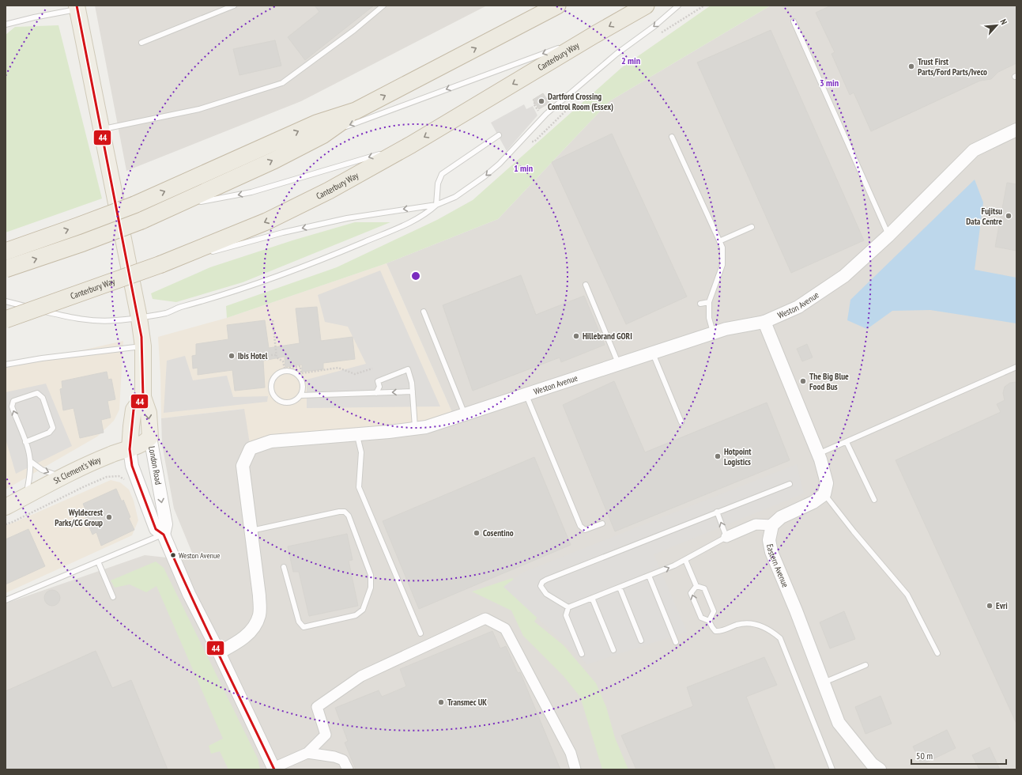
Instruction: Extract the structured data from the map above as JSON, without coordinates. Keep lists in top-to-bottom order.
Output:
{
  "streets": {
    "highway": ["Canterbury Way"],
    "main road": ["London Road", "St Clement's Way"],
    "street": ["Weston Avenue", "Eastern Avenue"]
  },
  "crossings": [
    ["Weston Avenue", "London Road"],
    ["London Road", "St Clement's Way"]
  ],
  "places": [
    "Trust First Parts/Ford Parts/Iveco",
    "Dartford Crossing Control Room (Essex)",
    "Fujitsu Data Centre",
    "Hillebrand GORI",
    "Ibis Hotel",
    "The Big Blue Food Bus",
    "Hotpoint Logistics",
    "Wyldecrest Parks/CG Group",
    "Cosentino",
    "Weston Avenue",
    "Evri",
    "Transmec UK"
  ],
  "lines": ["transit line 44"],
  "scale_bar": "50 m",
  "north": "top right",
  "rings": ["2 min", "3 min", "1 min"]
}
